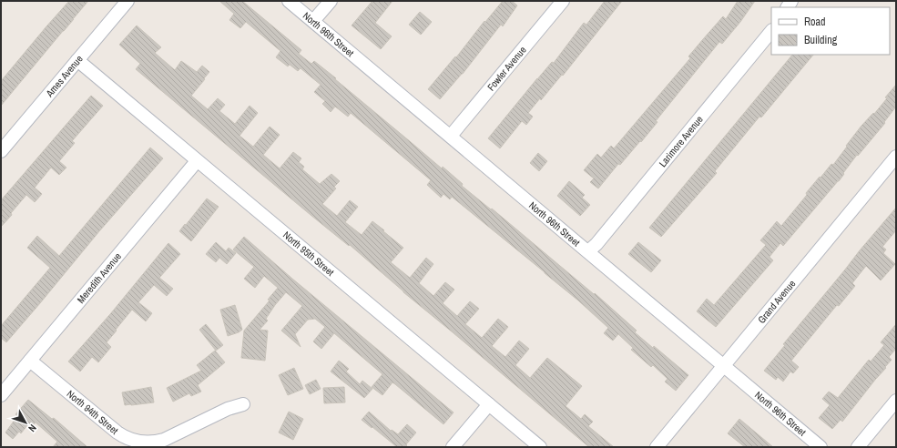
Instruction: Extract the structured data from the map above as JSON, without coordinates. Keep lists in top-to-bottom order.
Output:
{
  "streets": {
    "street": [
      "North 96th Street",
      "Fowler Avenue",
      "Ames Avenue",
      "Larimore Avenue",
      "North 95th Street",
      "Meredith Avenue",
      "Grand Avenue",
      "North 94th Street"
    ]
  },
  "crossings": [
    ["North 96th Street", "Fowler Avenue"],
    ["North 96th Street", "Larimore Avenue"],
    ["North 96th Street", "Grand Avenue"],
    ["Ames Avenue", "North 95th Street"],
    ["North 95th Street", "Meredith Avenue"],
    ["Meredith Avenue", "North 94th Street"]
  ],
  "legend": ["Road", "Building"],
  "north": "bottom right"
}
